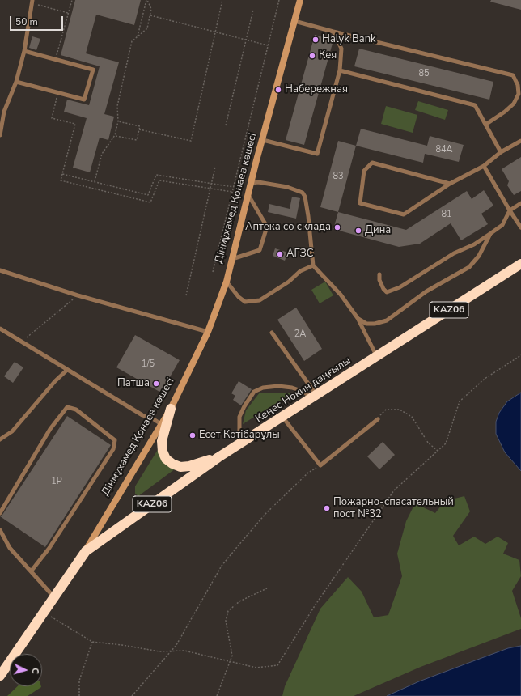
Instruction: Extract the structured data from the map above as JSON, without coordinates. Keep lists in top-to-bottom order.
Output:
{
  "streets": {
    "highway": ["Дінмұхамед Қонаев көшесі", "KАZ06", "Кеңес Нокин даңғылы"]
  },
  "crossings": [
    ["Дінмұхамед Қонаев көшесі", "Кеңес Нокин даңғылы"]
  ],
  "places": [
    "Halyk Bank",
    "Кея",
    "Набережная",
    "Аптека со склада",
    "Дина",
    "АГЗС",
    "Патша",
    "Есет Көтібарұлы",
    "Пожарно-спасательный пост №32"
  ],
  "house_numbers": [
    "85",
    "84А",
    "83",
    "81",
    "2А",
    "1/5",
    "1Р"
  ],
  "scale_bar": "50 m",
  "north": "right"
}
